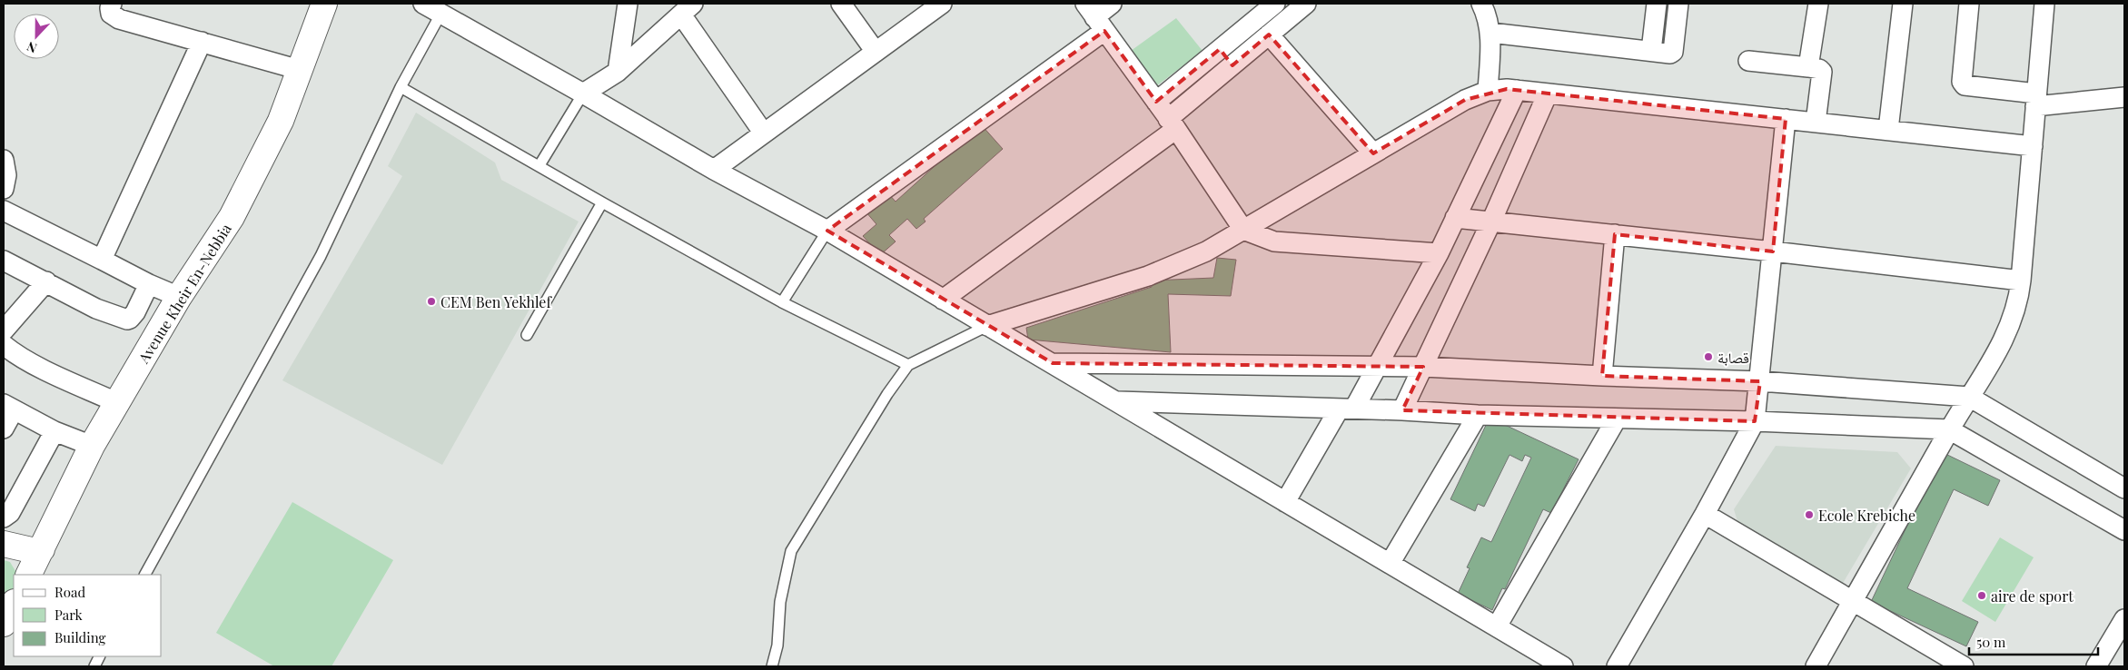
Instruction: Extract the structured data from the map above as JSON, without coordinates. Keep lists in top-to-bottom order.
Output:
{
  "streets": {
    "main road": ["Avenue Kheir En-Nebbia"]
  },
  "places": [
    "CEM Ben Yekhlef",
    "قصابة",
    "Ecole Krebiche",
    "aire de sport"
  ],
  "legend": ["Road", "Park", "Building"],
  "scale_bar": "50 m",
  "north": "bottom"
}
